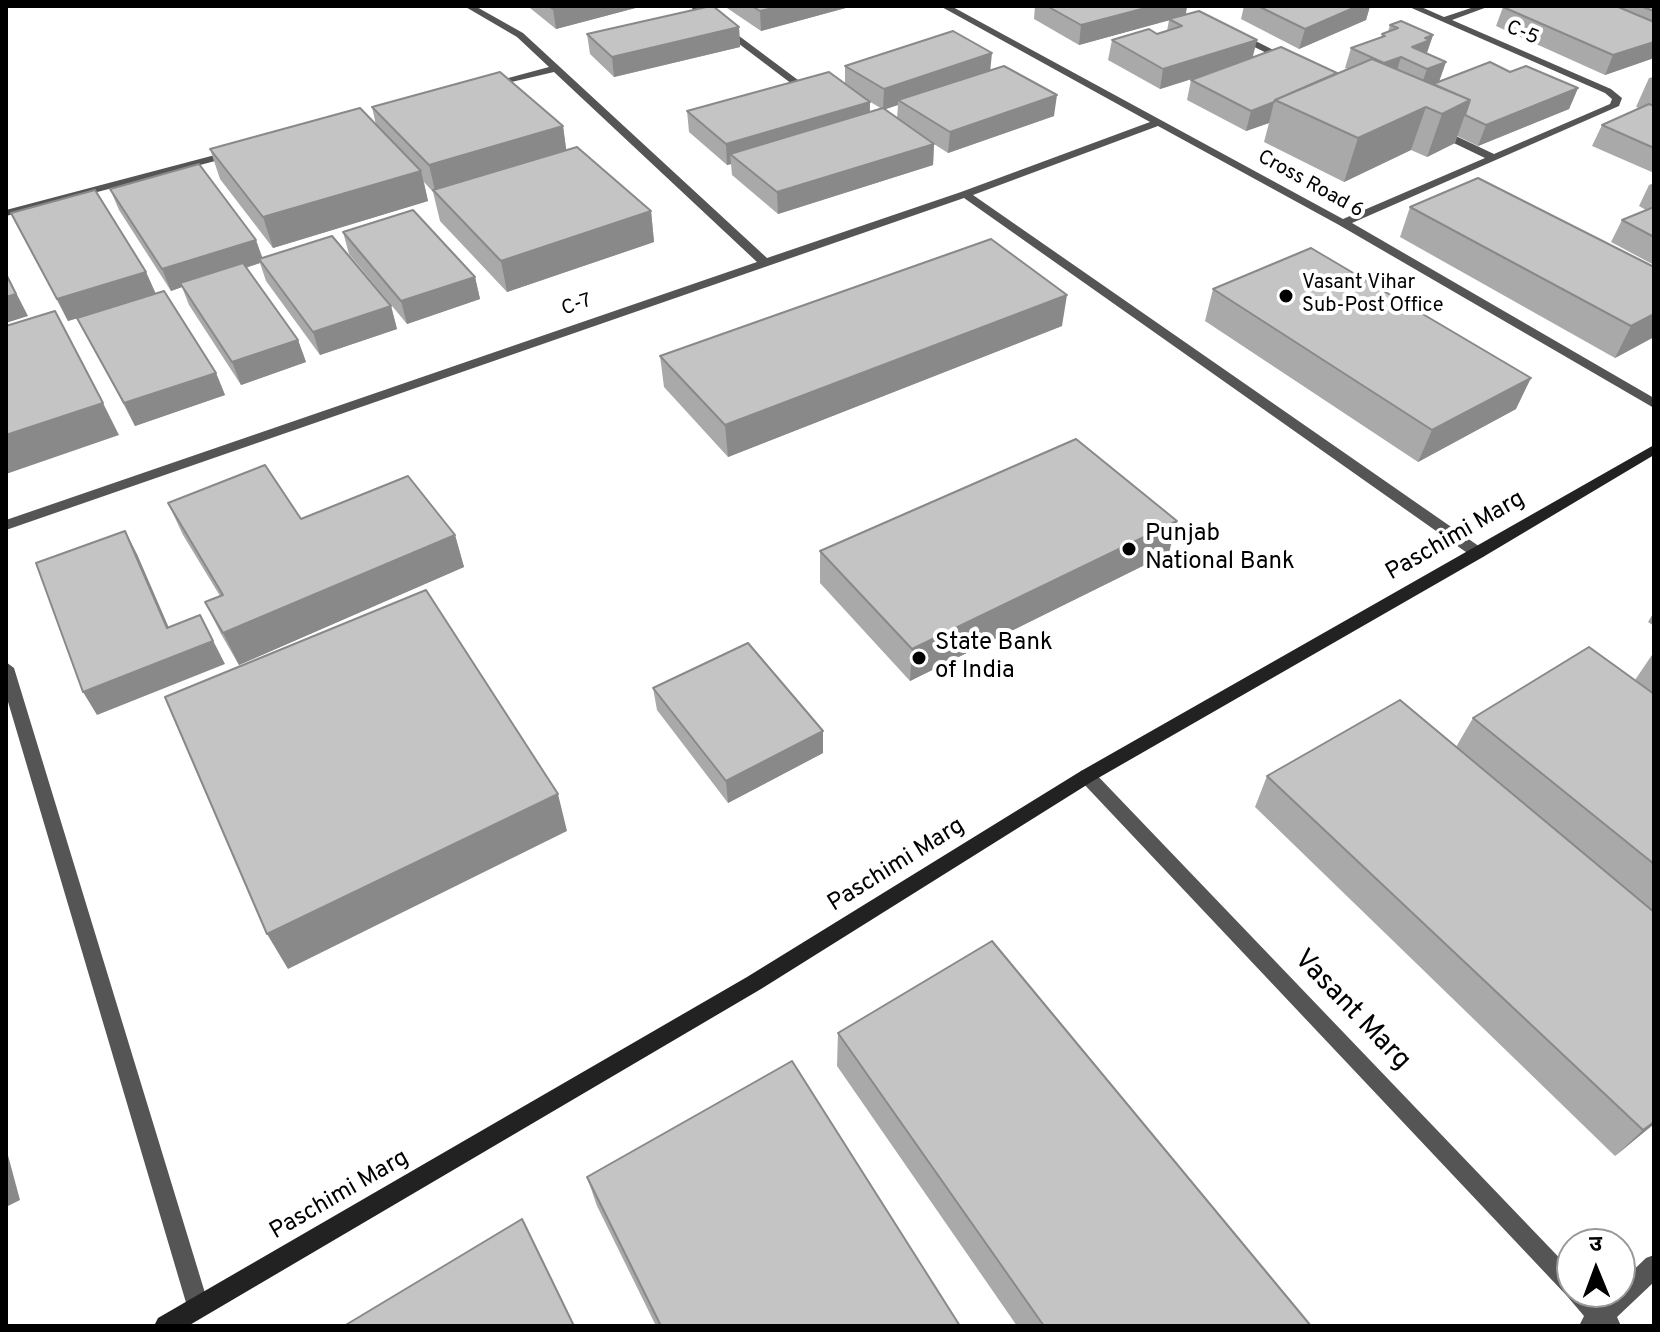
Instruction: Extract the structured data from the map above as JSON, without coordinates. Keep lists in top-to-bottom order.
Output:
{
  "streets": {
    "main road": ["Paschimi Marg"],
    "street": [
      "C-5",
      "Cross Road 6",
      "C-7",
      "Vasant Marg"
    ]
  },
  "crossings": [
    ["Cross Road 6", "C-7"],
    ["Paschimi Marg", "Vasant Marg"]
  ],
  "places": ["Vasant Vihar Sub-Post Office", "Punjab National Bank", "State Bank of India"],
  "north": "top"
}
